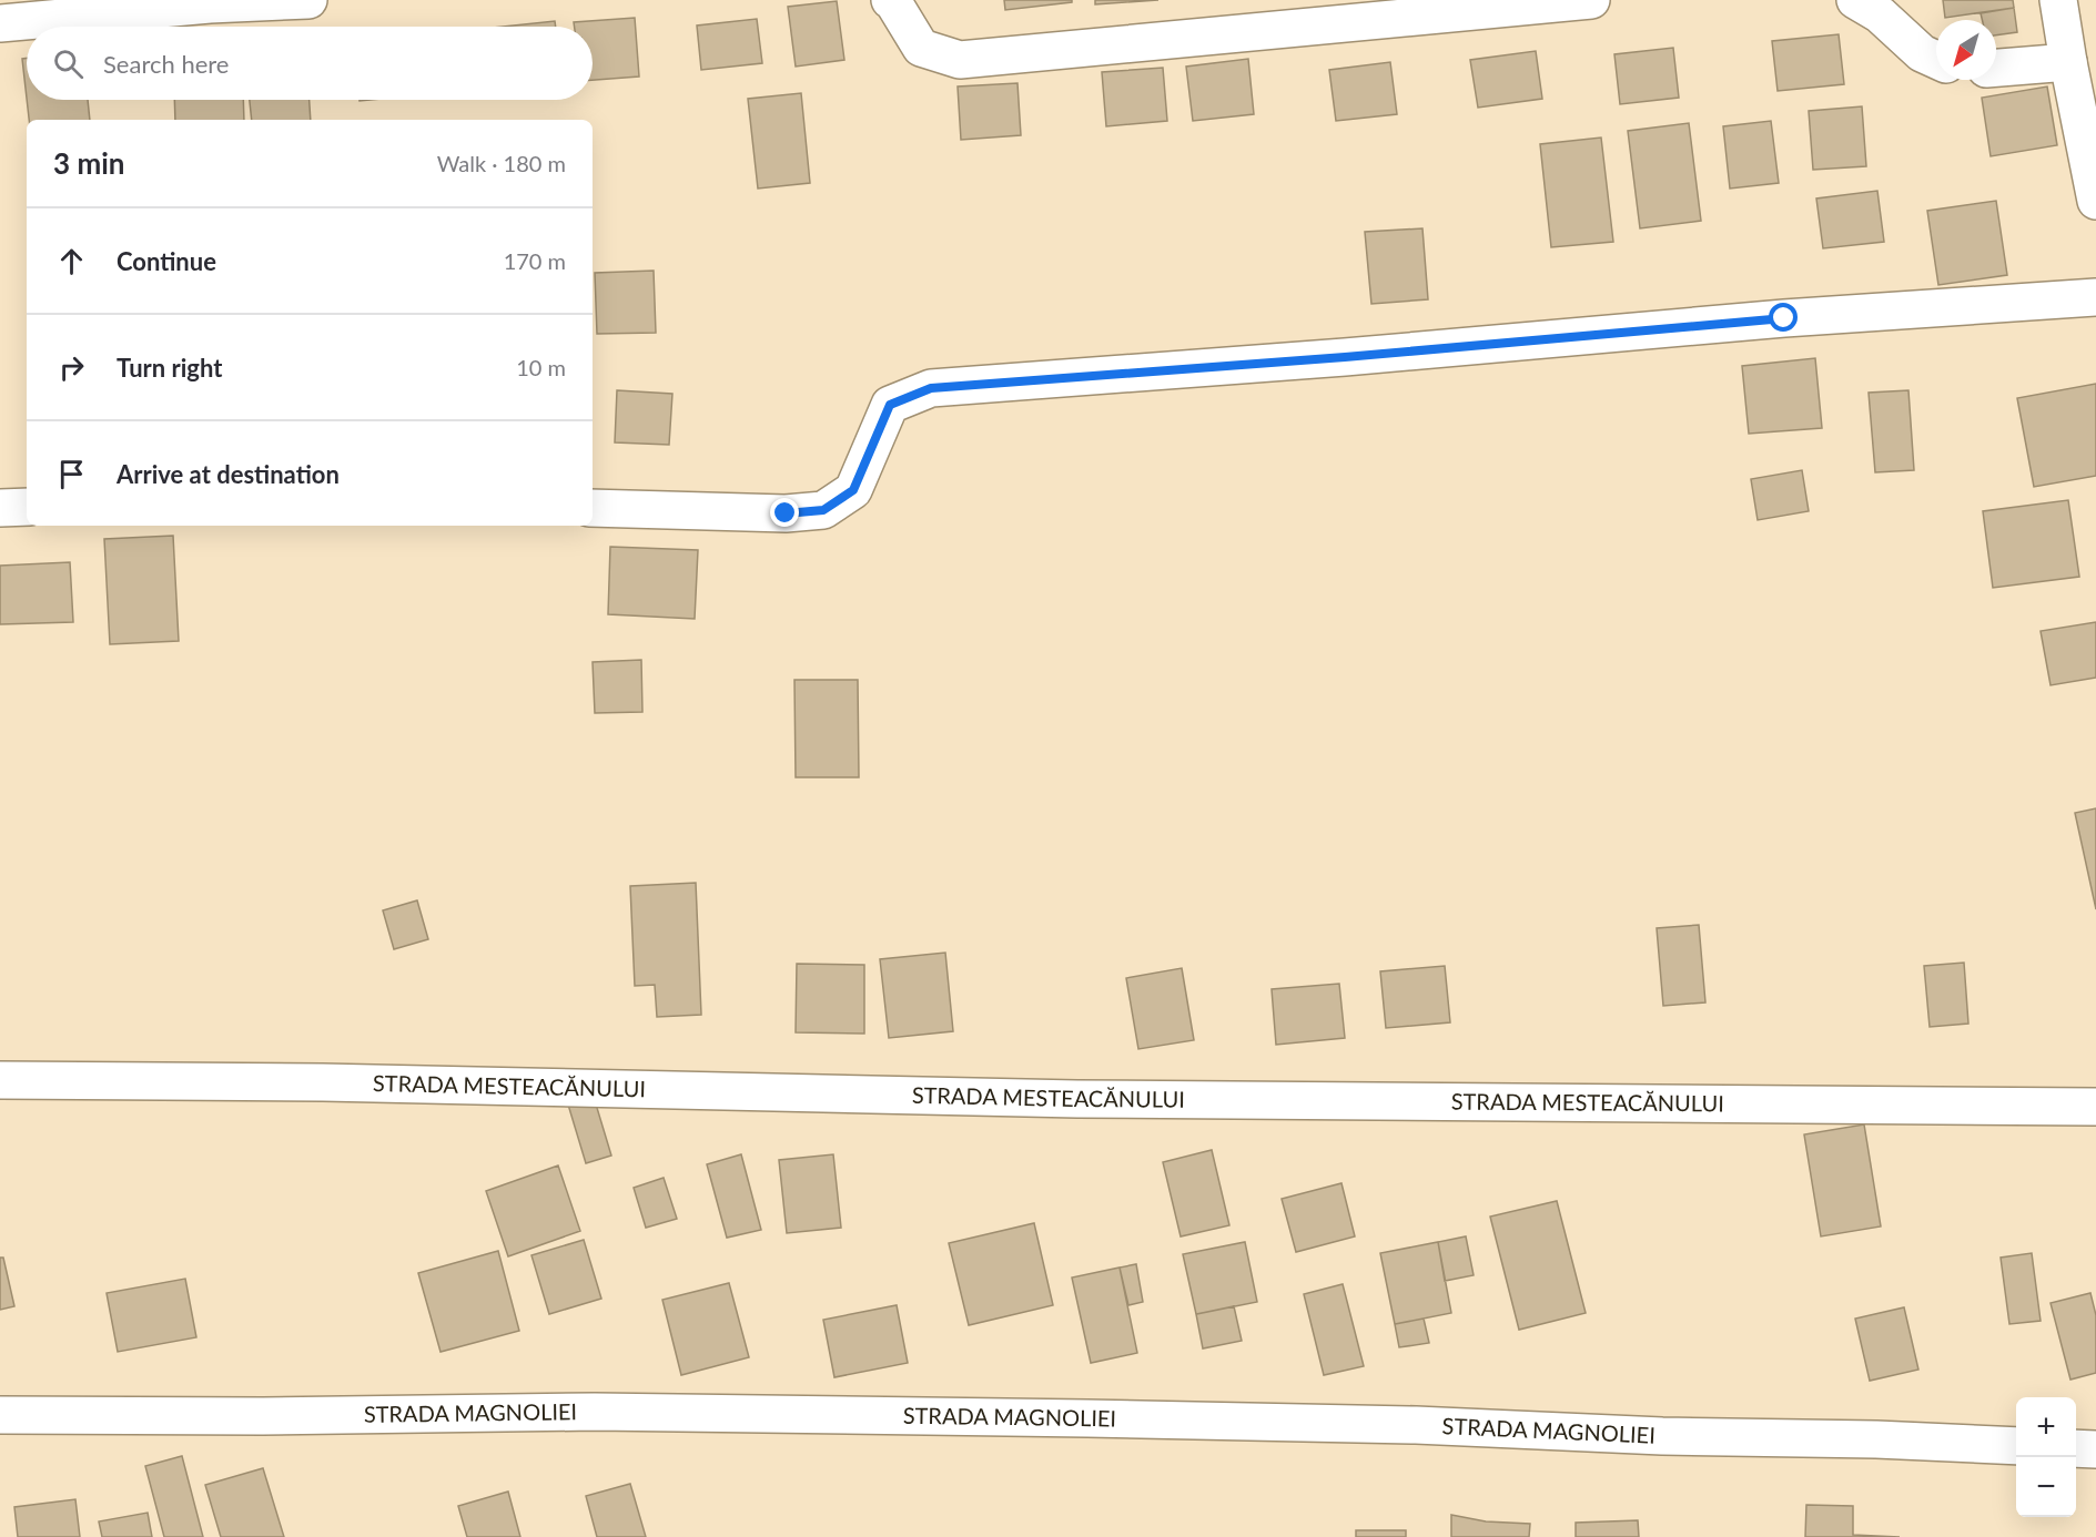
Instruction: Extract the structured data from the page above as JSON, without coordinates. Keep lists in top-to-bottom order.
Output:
{
  "streets": {
    "street": ["STRADA MESTEACĂNULUI", "STRADA MAGNOLIEI"]
  },
  "north": "bottom left",
  "page": {
    "search": "Search here",
    "heading": ["3 min", "Walk · 180 m"],
    "list": [
      ["Continue", "170 m"],
      ["Turn right", "10 m"],
      "Arrive at destination"
    ],
    "map_buttons": ["+", "−"]
  }
}
